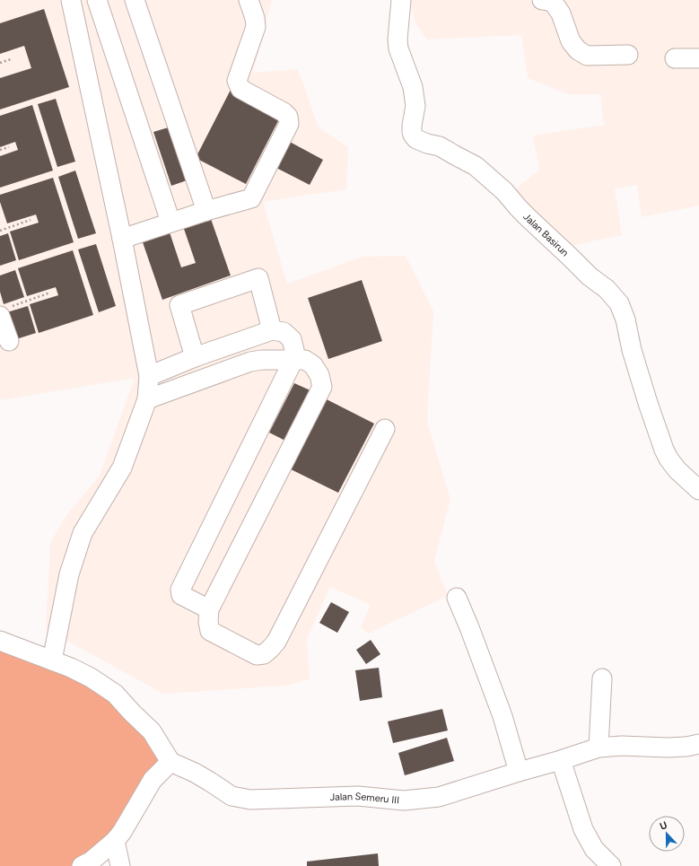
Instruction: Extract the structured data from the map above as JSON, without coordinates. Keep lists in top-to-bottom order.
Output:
{
  "streets": {
    "street": ["Jalan Basirun", "Jalan Semeru III"]
  },
  "north": "top"
}
